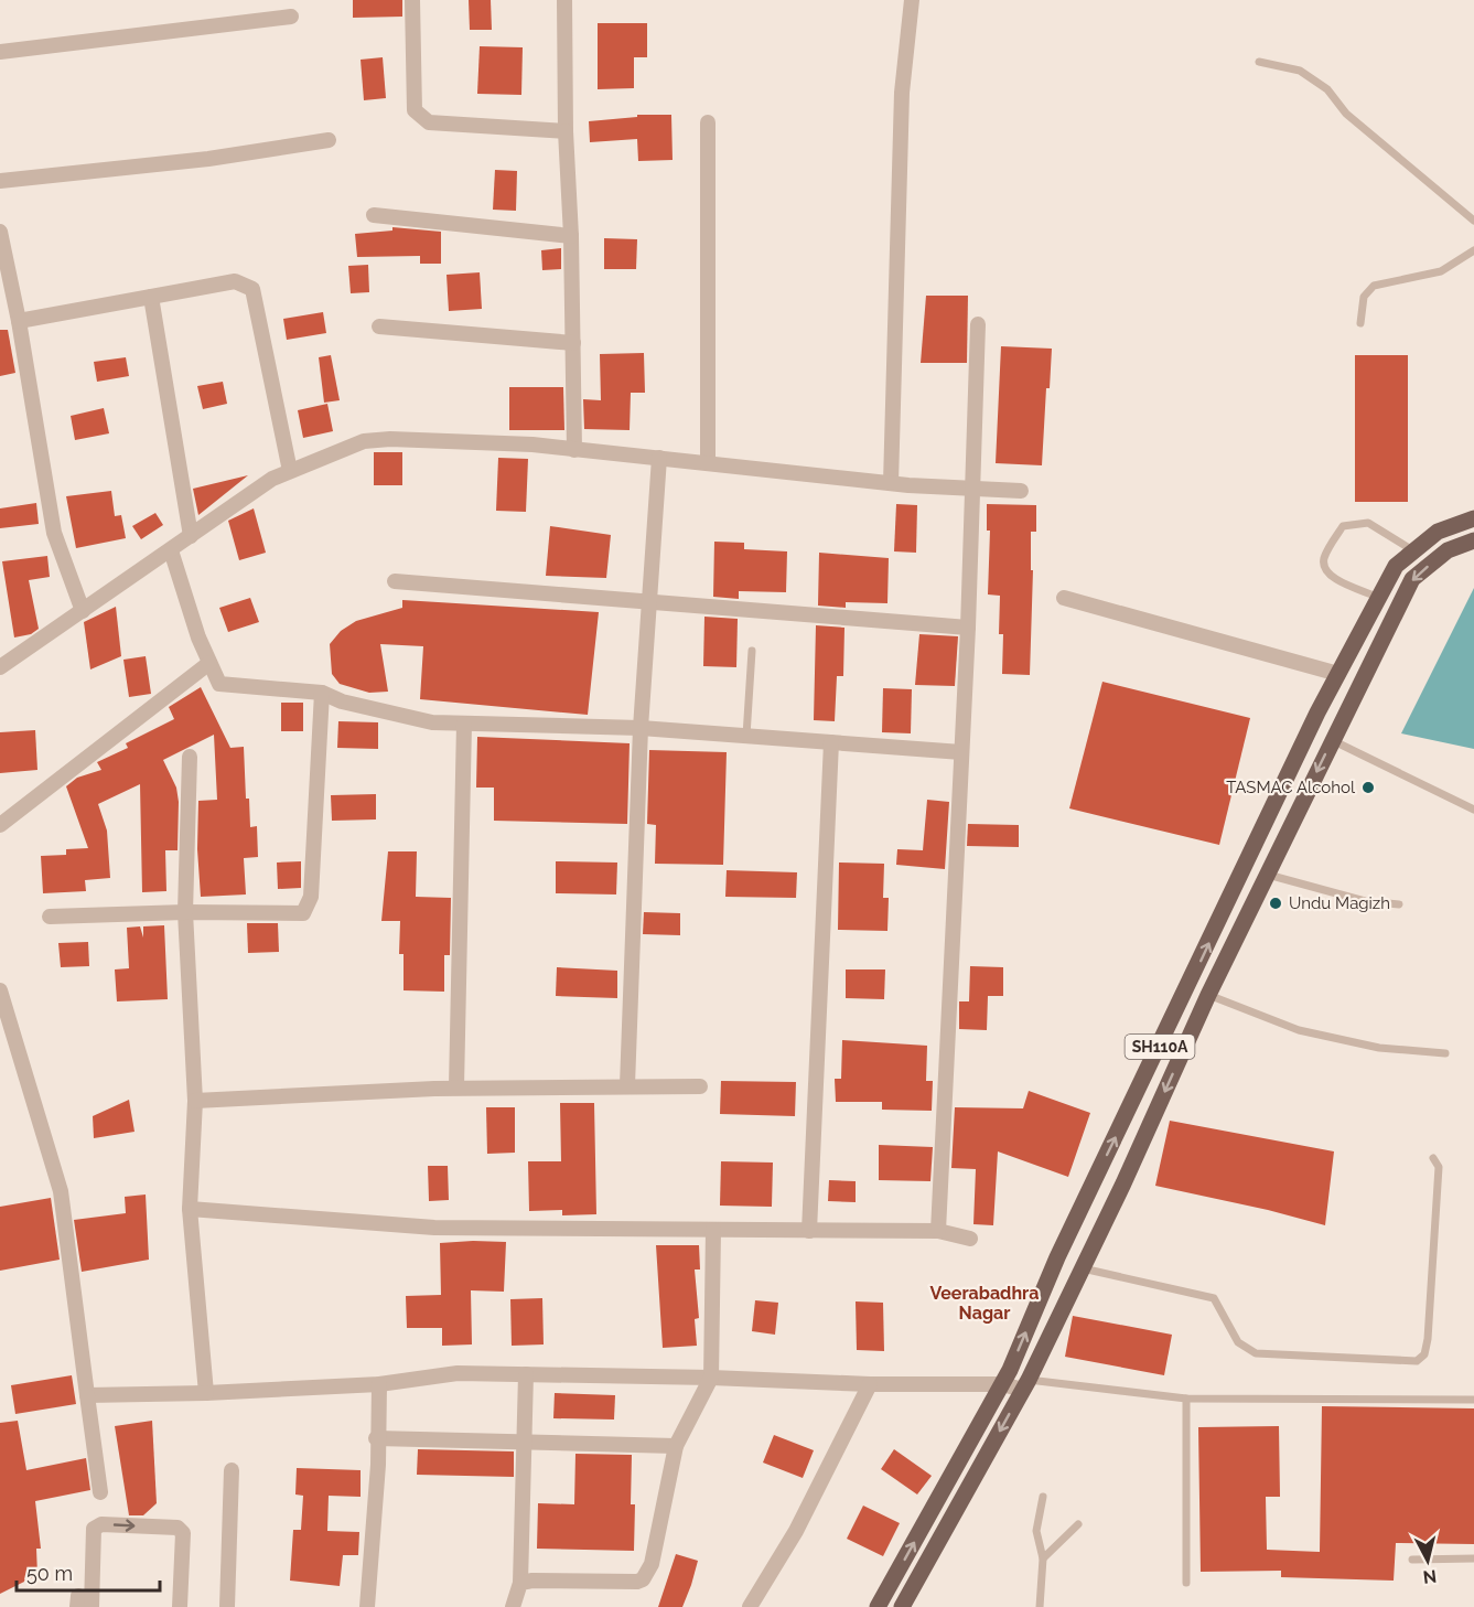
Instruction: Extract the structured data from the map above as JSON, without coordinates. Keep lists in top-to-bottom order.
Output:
{
  "streets": {
    "main road": ["SH110A"]
  },
  "districts": ["Veerabadhra Nagar"],
  "places": ["TASMAC Alcohol", "Undu Magizh"],
  "scale_bar": "50 m",
  "north": "bottom"
}
